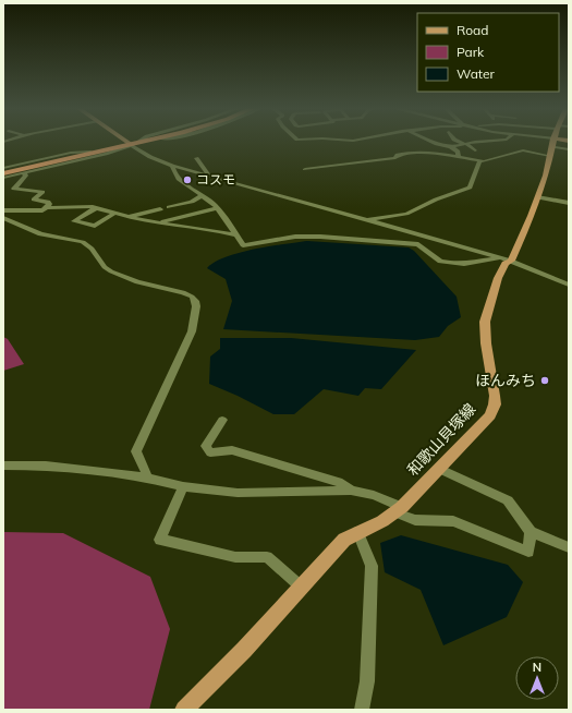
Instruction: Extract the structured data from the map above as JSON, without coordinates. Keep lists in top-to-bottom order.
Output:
{
  "streets": {
    "main road": ["和歌山貝塚線"]
  },
  "places": ["コスモ", "ほんみち"],
  "legend": ["Road", "Park", "Water"],
  "north": "top"
}
